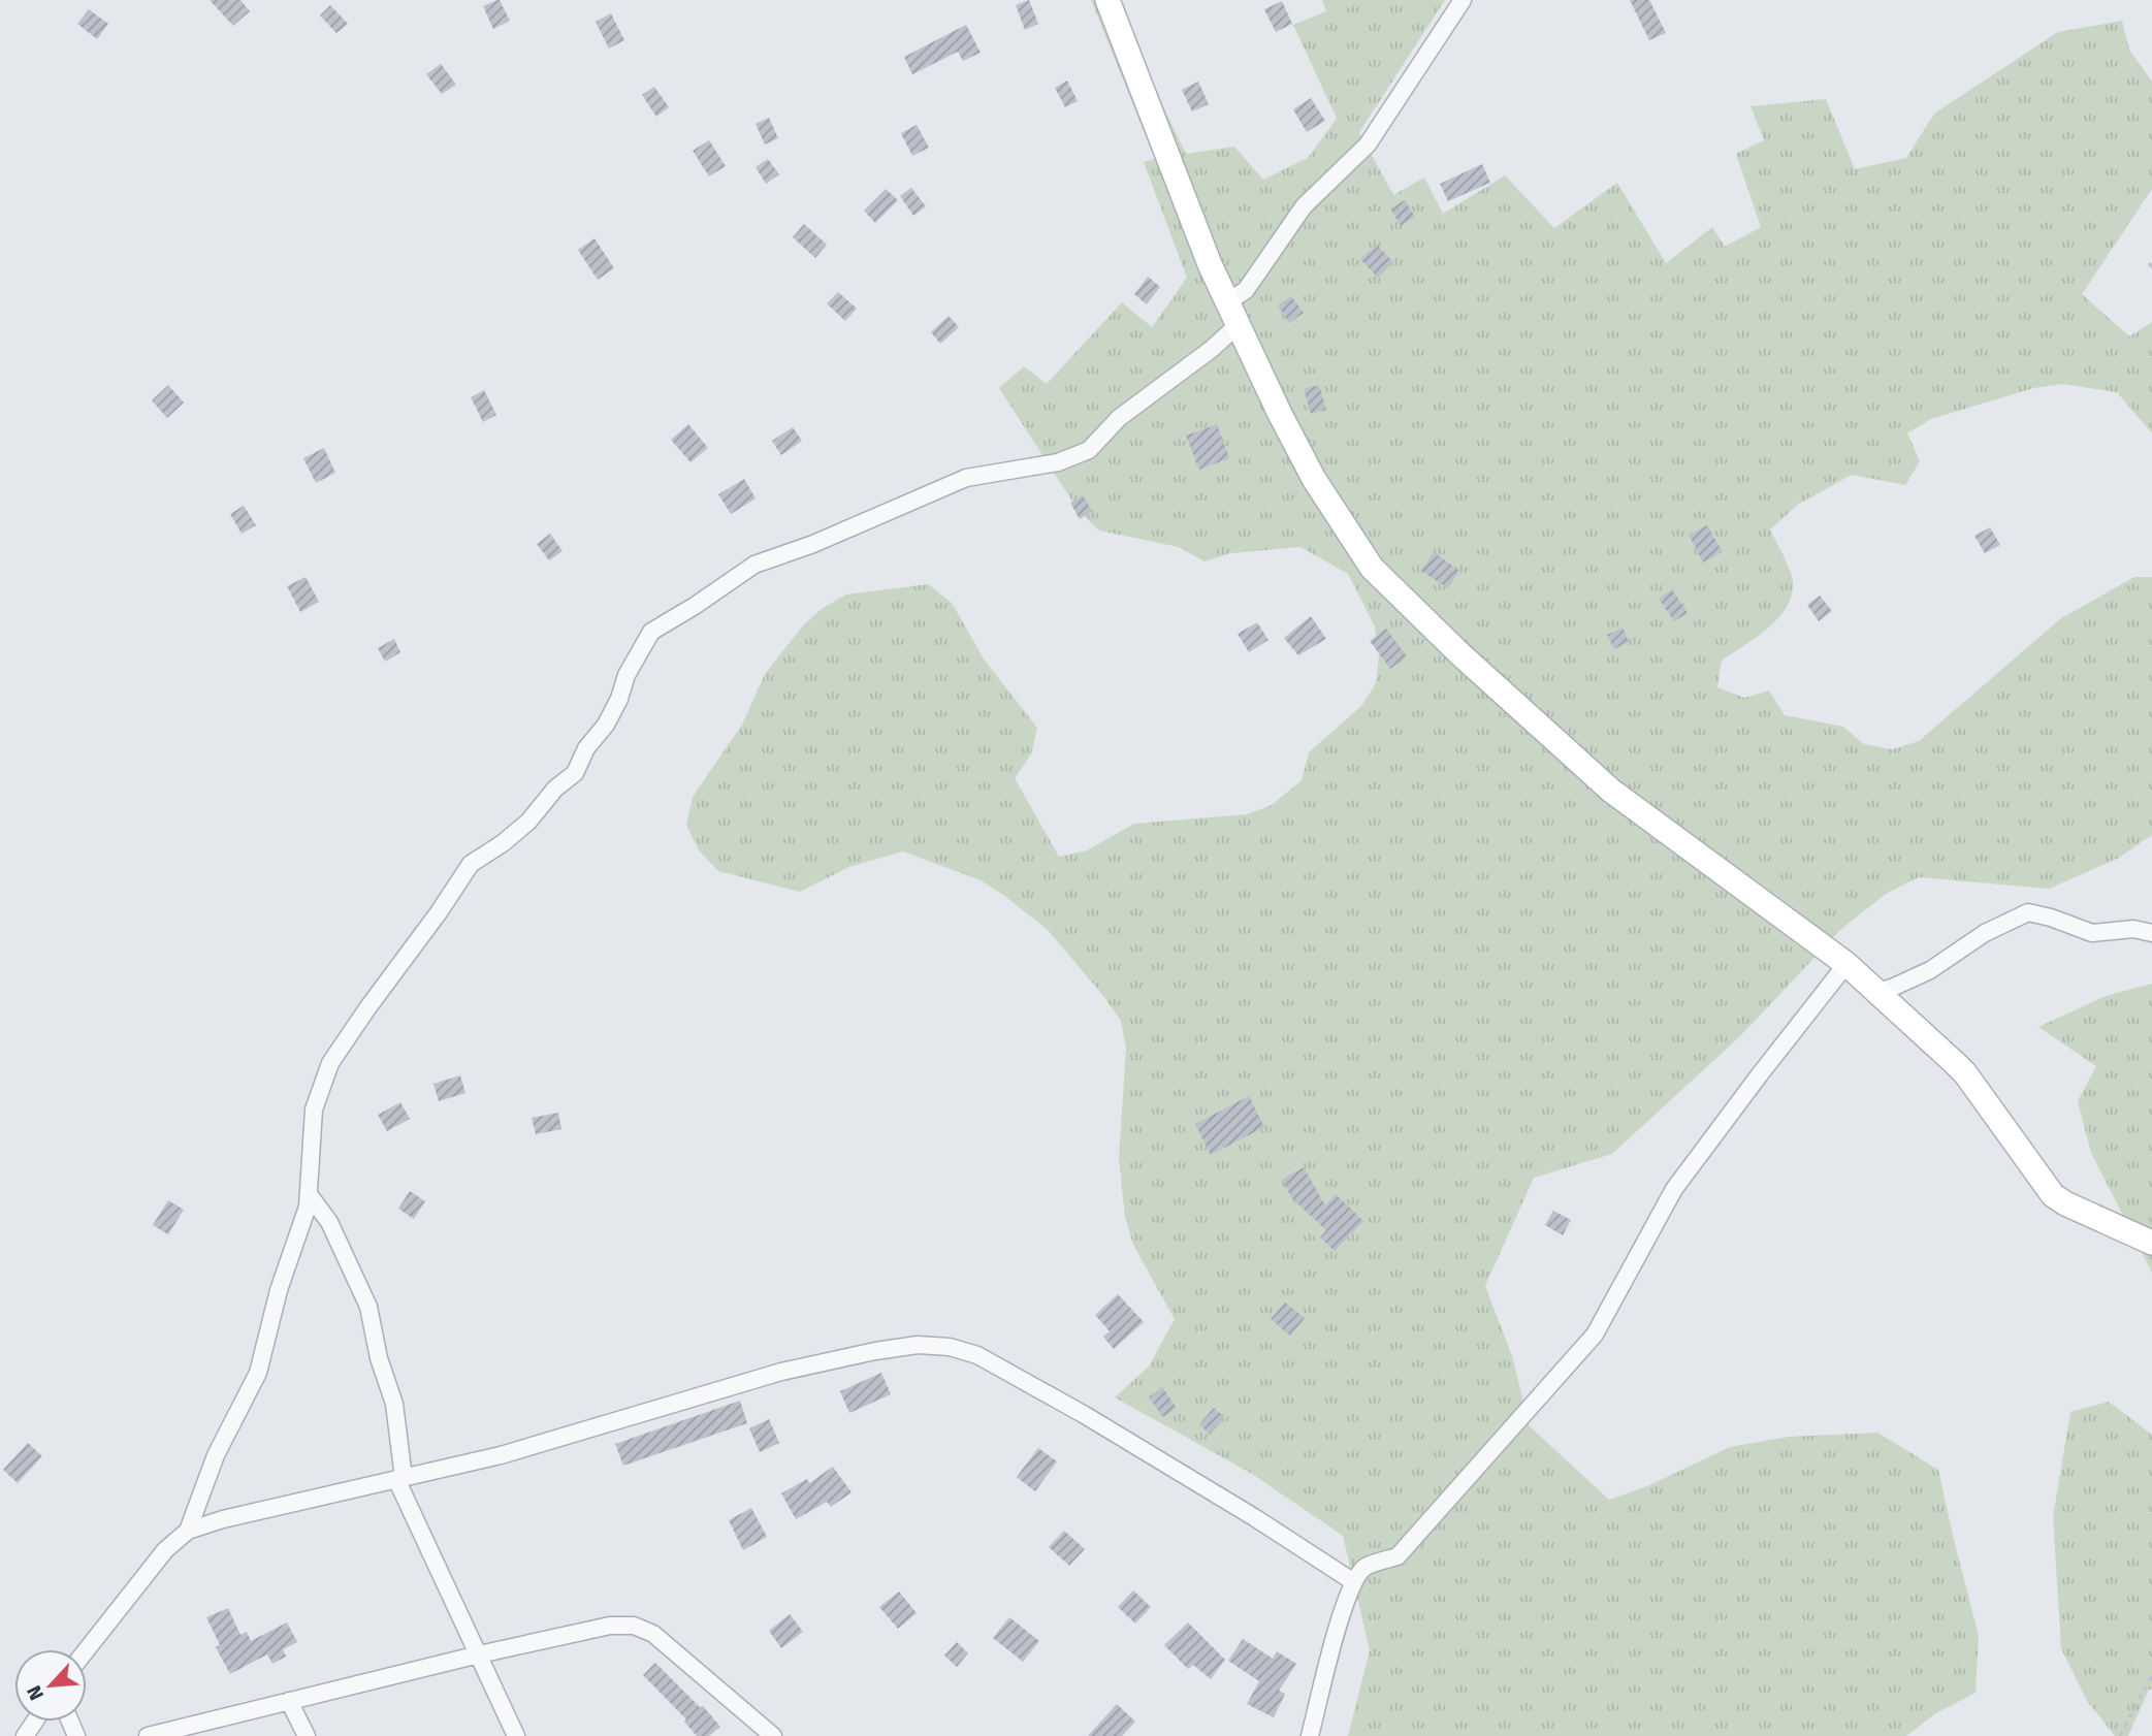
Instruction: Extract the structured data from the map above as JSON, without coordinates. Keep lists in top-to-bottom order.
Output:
{
  "north": "bottom left"
}
